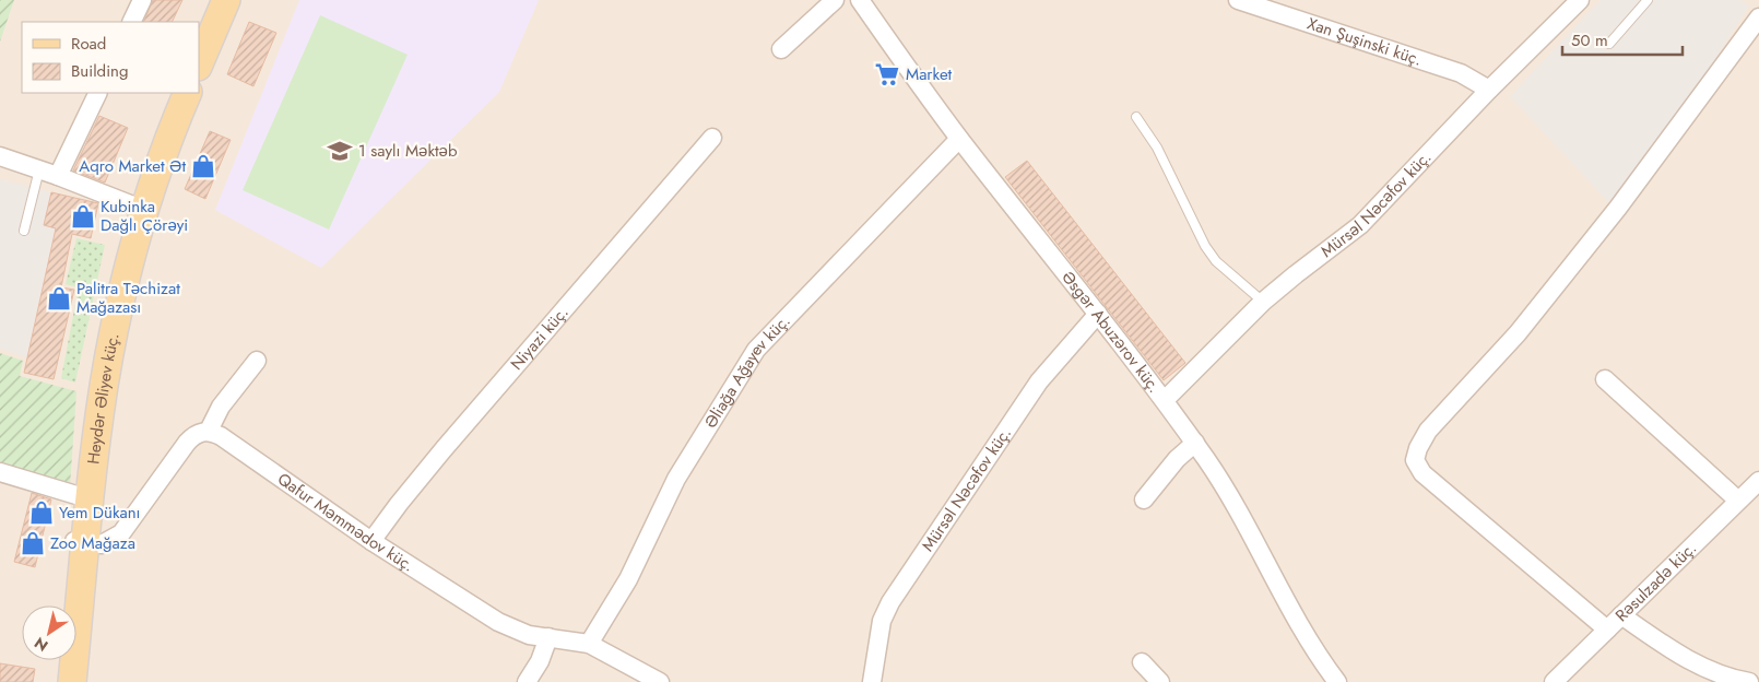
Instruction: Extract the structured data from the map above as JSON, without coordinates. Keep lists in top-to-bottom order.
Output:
{
  "streets": {
    "main road": ["Heydər Əliyev küç."],
    "street": [
      "Xan Şuşinski küç.",
      "Mürsəl Nəcəfov küç.",
      "Əsgər Abuzərov küç.",
      "Niyazi küç.",
      "Əliağa Ağayev küç.",
      "Qafur Məmmədov küç.",
      "Rəsulzadə küç."
    ]
  },
  "crossings": [
    ["Xan Şuşinski küç.", "Mürsəl Nəcəfov küç."],
    ["Mürsəl Nəcəfov küç.", "Əsgər Abuzərov küç."],
    ["Əsgər Abuzərov küç.", "Əliağa Ağayev küç."],
    ["Niyazi küç.", "Qafur Məmmədov küç."],
    ["Əliağa Ağayev küç.", "Qafur Məmmədov küç."]
  ],
  "places": {
    "supermarket": ["Market"],
    "school or university": ["1 saylı Məktəb"],
    "shop": [
      "Aqro Market Ət",
      "Kubinka Dağlı Çörəyi",
      "Palitra Təchizat Mağazası",
      "Yem Dükanı",
      "Zoo Mağaza"
    ]
  },
  "legend": ["Road", "Building"],
  "scale_bar": "50 m",
  "north": "bottom left"
}
